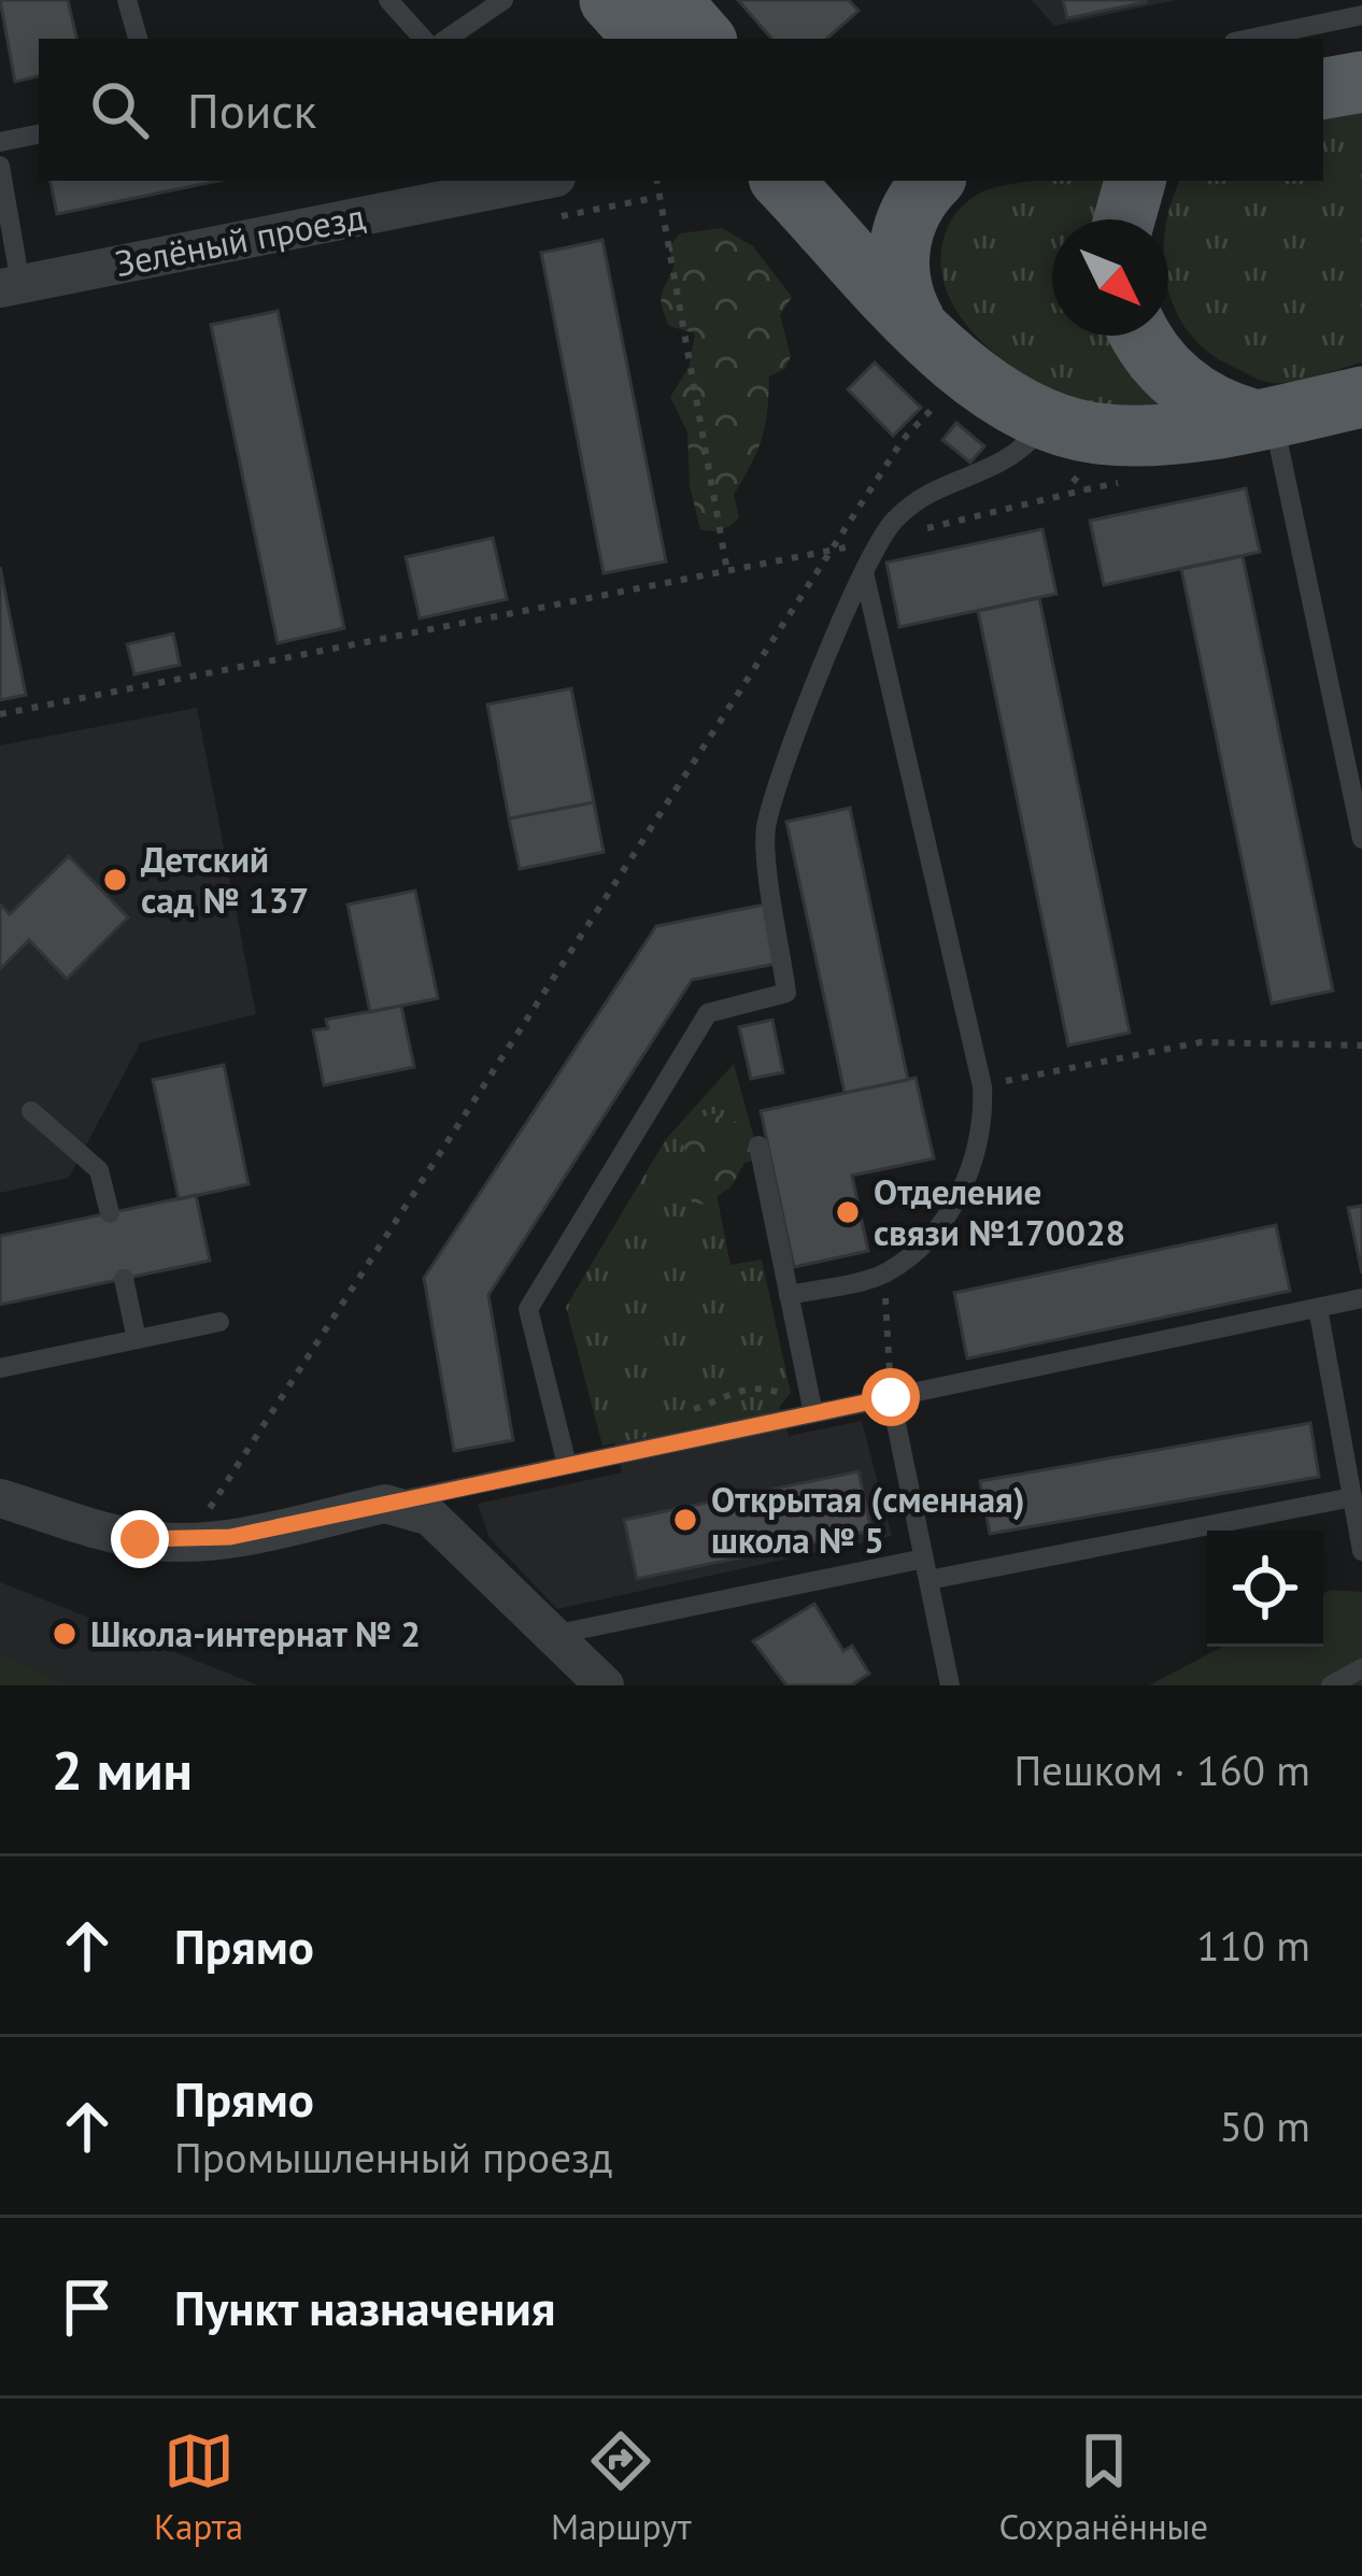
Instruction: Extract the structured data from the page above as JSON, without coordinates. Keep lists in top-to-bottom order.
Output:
{
  "streets": {
    "street": ["Зелёный проезд"]
  },
  "places": [
    "Детский сад № 137",
    "Отделение связи №170028",
    "Открытая (сменная) школа № 5",
    "Школа-интернат № 2"
  ],
  "north": "bottom right",
  "page": {
    "search": "Поиск",
    "heading": ["2 мин", "Пешком · 160 m"],
    "list": [
      ["Прямо", "110 m"],
      ["Прямо", "Промышленный проезд", "50 m"],
      "Пункт назначения"
    ],
    "nav": ["Карта", "Маршрут", "Сохранённые"]
  }
}
